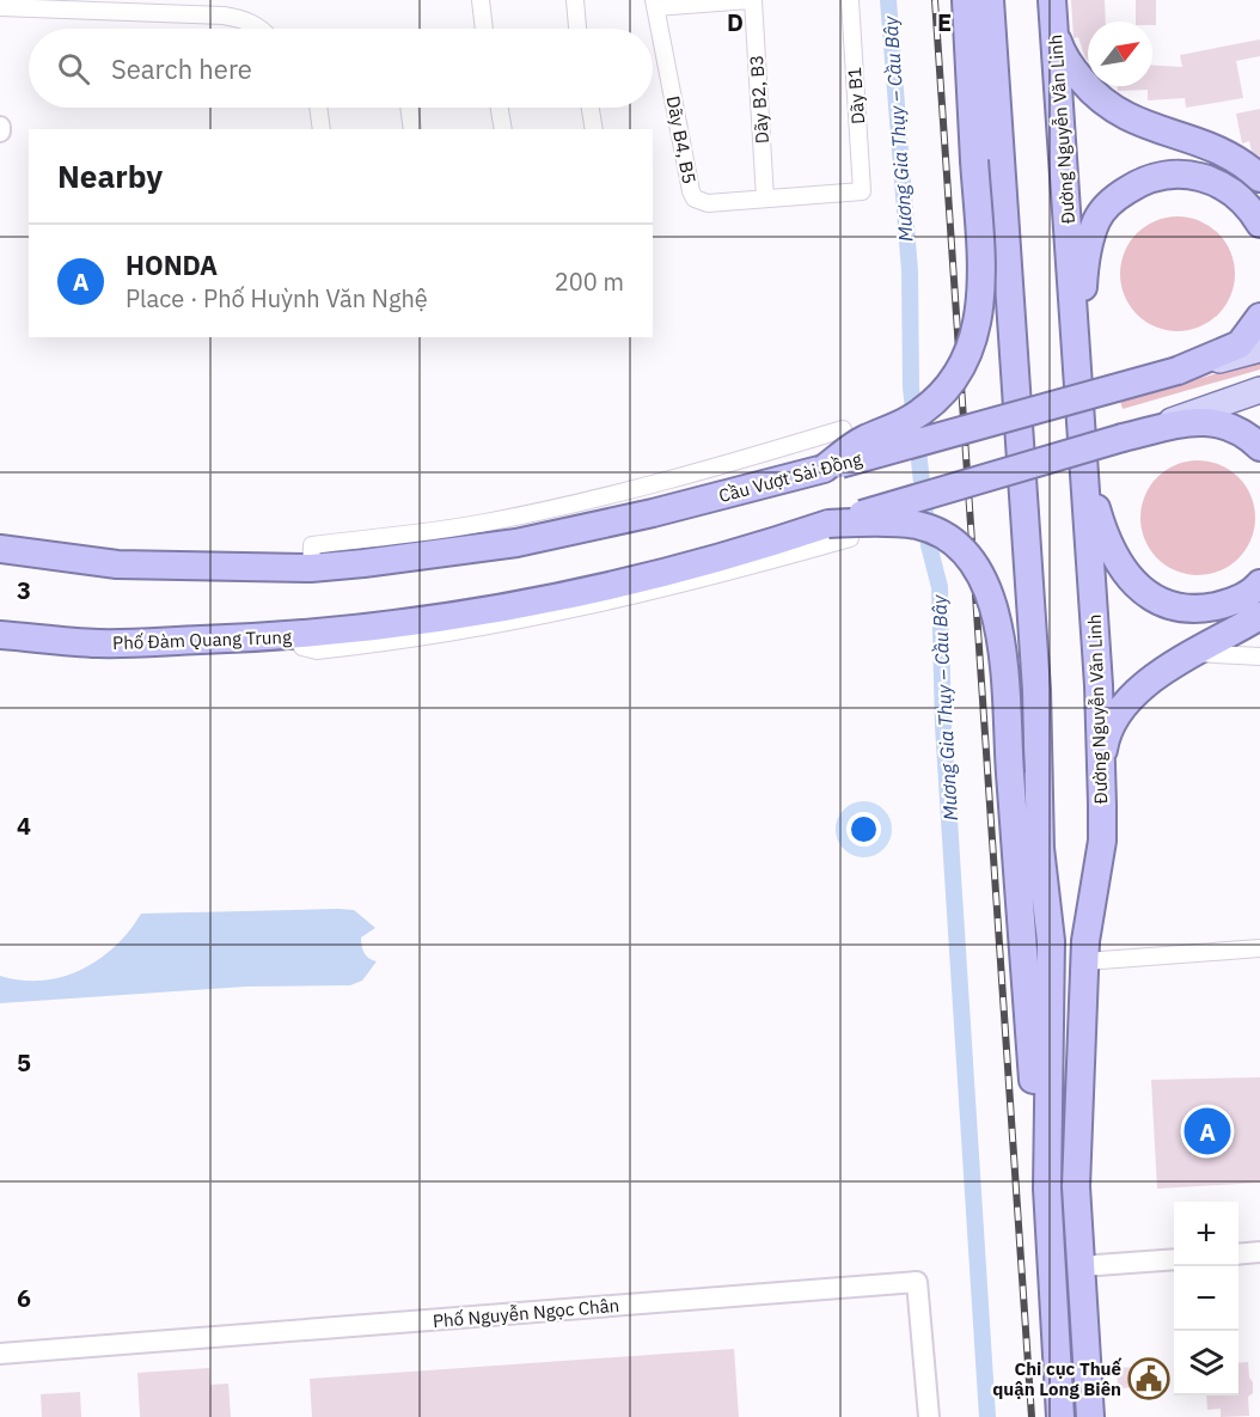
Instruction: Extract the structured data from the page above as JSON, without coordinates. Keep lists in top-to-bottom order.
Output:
{
  "streets": {
    "highway": ["Đường Nguyễn Văn Linh", "Cầu Vượt Sài Đồng", "Phố Đàm Quang Trung"],
    "street": [
      "Dãy B1",
      "Dãy B2, B3",
      "Dãy B4, B5",
      "Phố Nguyễn Ngọc Chân"
    ]
  },
  "crossings": [
    ["Dãy B1", "Dãy B4, B5"],
    ["Dãy B2, B3", "Dãy B4, B5"]
  ],
  "water": ["Mương Gia Thụy – Cầu Bây"],
  "places": {
    "public building": ["Chi cục Thuế quận Long Biên"]
  },
  "north": "top right",
  "page": {
    "search": "Search here",
    "heading": "Nearby",
    "list": [
      {
        "mark": "A",
        "name": "HONDA",
        "note": "Place · Phố Huỳnh Văn Nghệ",
        "value": "200 m"
      }
    ],
    "pins": "A",
    "map_buttons": ["+", "−"]
  },
  "grid": {
    "columns": ["D", "E"],
    "rows": [
      "3",
      "4",
      "5",
      "6"
    ]
  }
}
